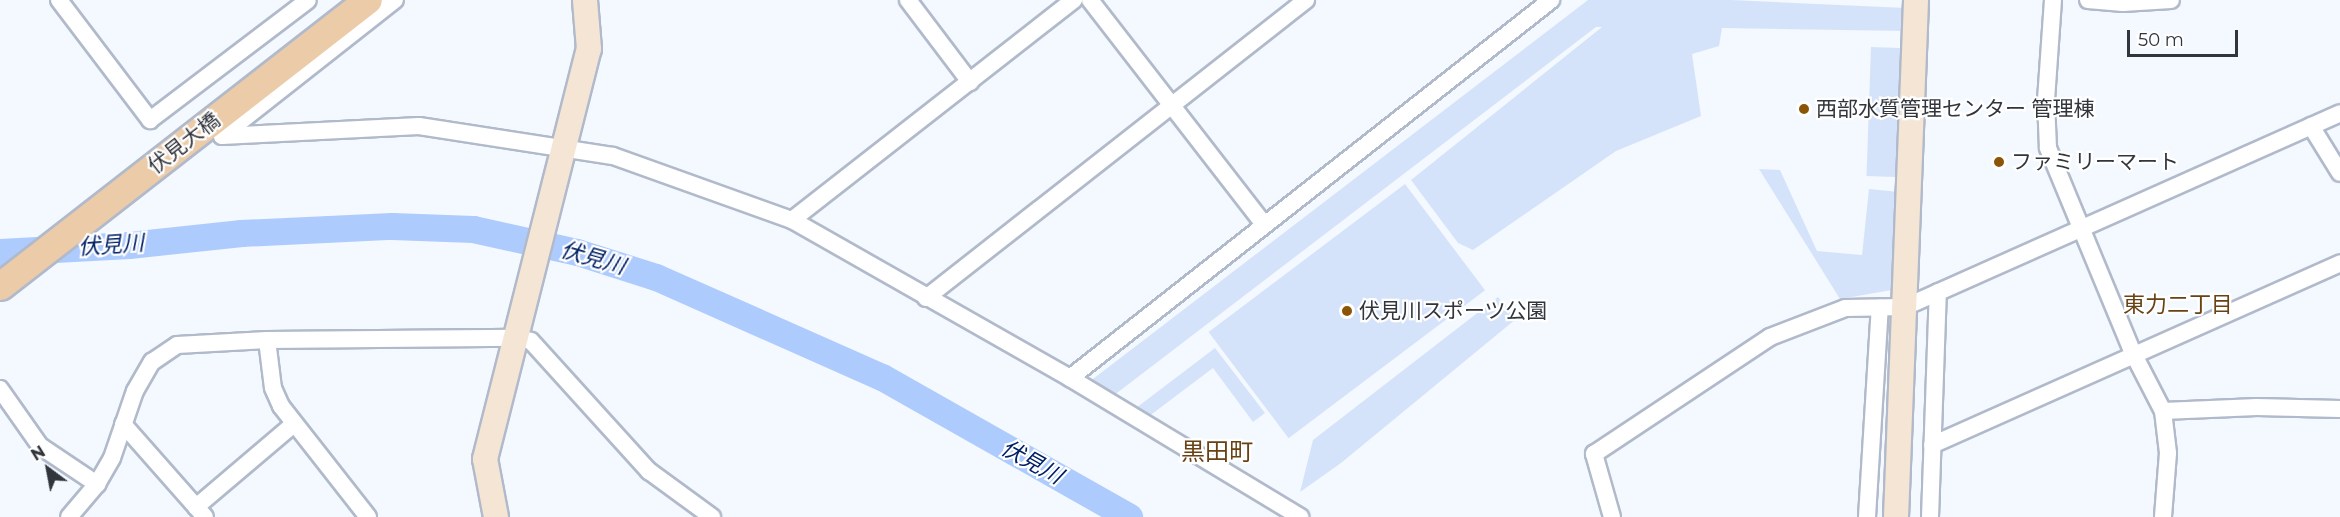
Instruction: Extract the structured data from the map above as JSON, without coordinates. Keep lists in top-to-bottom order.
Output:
{
  "streets": {
    "main road": ["伏見大橋"]
  },
  "districts": ["東力二丁目", "黒田町"],
  "water": ["伏見川"],
  "places": ["西部水質管理センター 管理棟", "ファミリーマート", "伏見川スポーツ公園"],
  "scale_bar": "50 m",
  "north": "top left"
}
